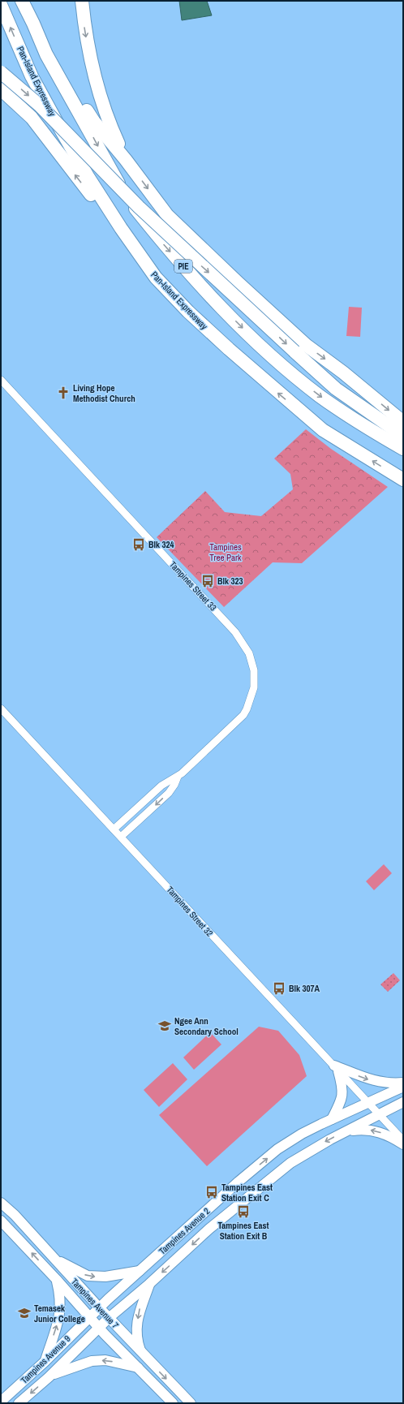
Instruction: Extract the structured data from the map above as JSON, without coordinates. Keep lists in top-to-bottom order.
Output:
{
  "streets": {
    "highway": ["Pan-Island Expressway", "PIE"],
    "main road": ["Tampines Avenue 2", "Tampines Avenue 7", "Tampines Avenue 9"],
    "street": ["Tampines Street 33", "Tampines Street 32"]
  },
  "crossings": [
    ["Tampines Street 33", "Tampines Street 32"],
    ["Tampines Street 32", "Tampines Avenue 2"],
    ["Tampines Avenue 2", "Tampines Avenue 7"],
    ["Tampines Avenue 2", "Tampines Avenue 9"],
    ["Tampines Avenue 7", "Tampines Avenue 9"]
  ],
  "parks": ["Tampines Tree Park"],
  "places": {
    "church": ["Living Hope Methodist Church"],
    "bus stop": [
      "Blk 324",
      "Blk 323",
      "Blk 307A",
      "Tampines East Station Exit C",
      "Tampines East Station Exit B"
    ],
    "school or university": ["Ngee Ann Secondary School", "Temasek Junior College"]
  }
}
